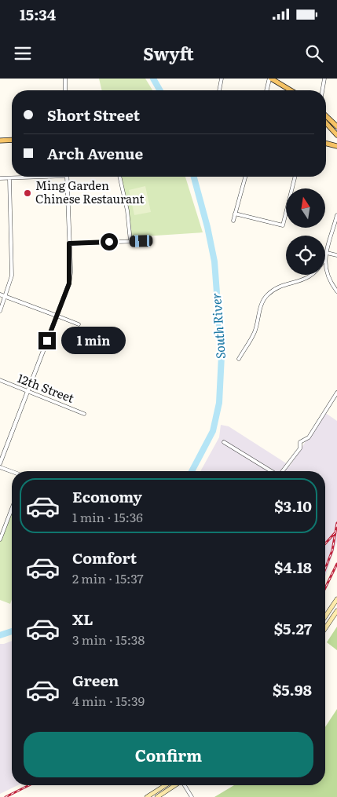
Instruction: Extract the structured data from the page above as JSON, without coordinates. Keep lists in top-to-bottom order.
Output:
{
  "streets": {
    "street": ["12th Street"]
  },
  "water": ["South River"],
  "places": ["Ming Garden Chinese Restaurant"],
  "north": "top",
  "page": {
    "status": "15:34",
    "header": "Swyft",
    "banner": ["Short Street", "Arch Avenue"],
    "bubble": "1 min",
    "list": [
      {
        "name": "Economy",
        "note": "1 min · 15:36",
        "value": "$3.10"
      },
      {
        "name": "Comfort",
        "note": "2 min · 15:37",
        "value": "$4.18"
      },
      {
        "name": "XL",
        "note": "3 min · 15:38",
        "value": "$5.27"
      },
      {
        "name": "Green",
        "note": "4 min · 15:39",
        "value": "$5.98"
      }
    ],
    "buttons": "Confirm"
  }
}
